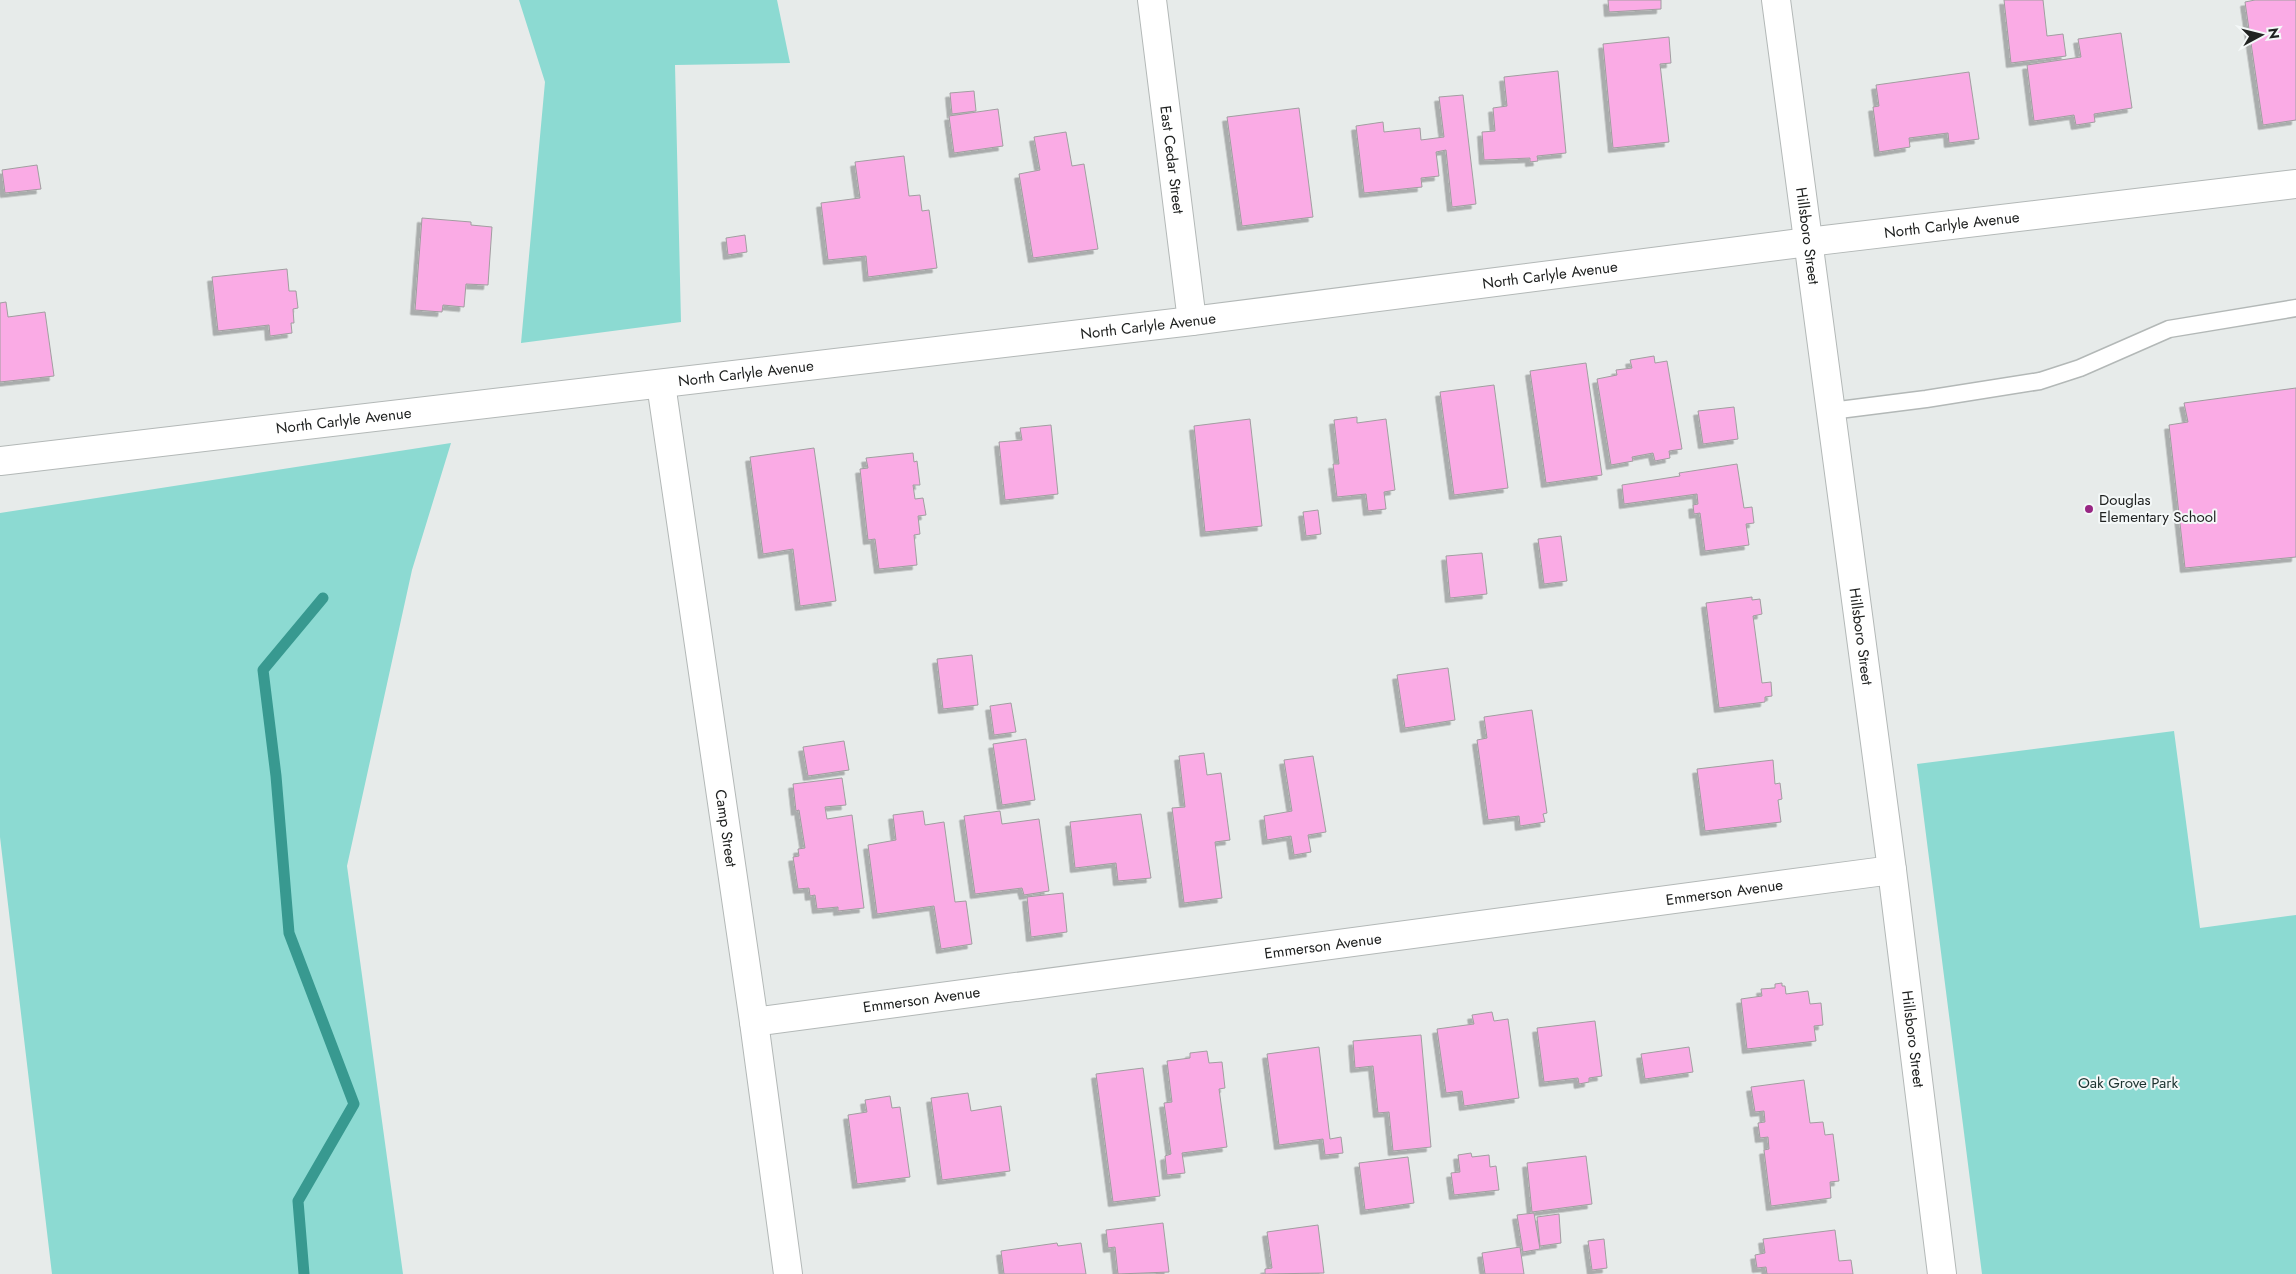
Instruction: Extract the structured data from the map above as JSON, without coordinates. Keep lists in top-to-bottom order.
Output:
{
  "streets": {
    "street": [
      "East Cedar Street",
      "North Carlyle Avenue",
      "Hillsboro Street",
      "Camp Street",
      "Emmerson Avenue"
    ]
  },
  "crossings": [
    ["East Cedar Street", "North Carlyle Avenue"],
    ["North Carlyle Avenue", "Hillsboro Street"],
    ["North Carlyle Avenue", "Camp Street"],
    ["Hillsboro Street", "Emmerson Avenue"],
    ["Camp Street", "Emmerson Avenue"]
  ],
  "parks": ["Oak Grove Park"],
  "places": ["Douglas Elementary School"],
  "north": "right"
}
